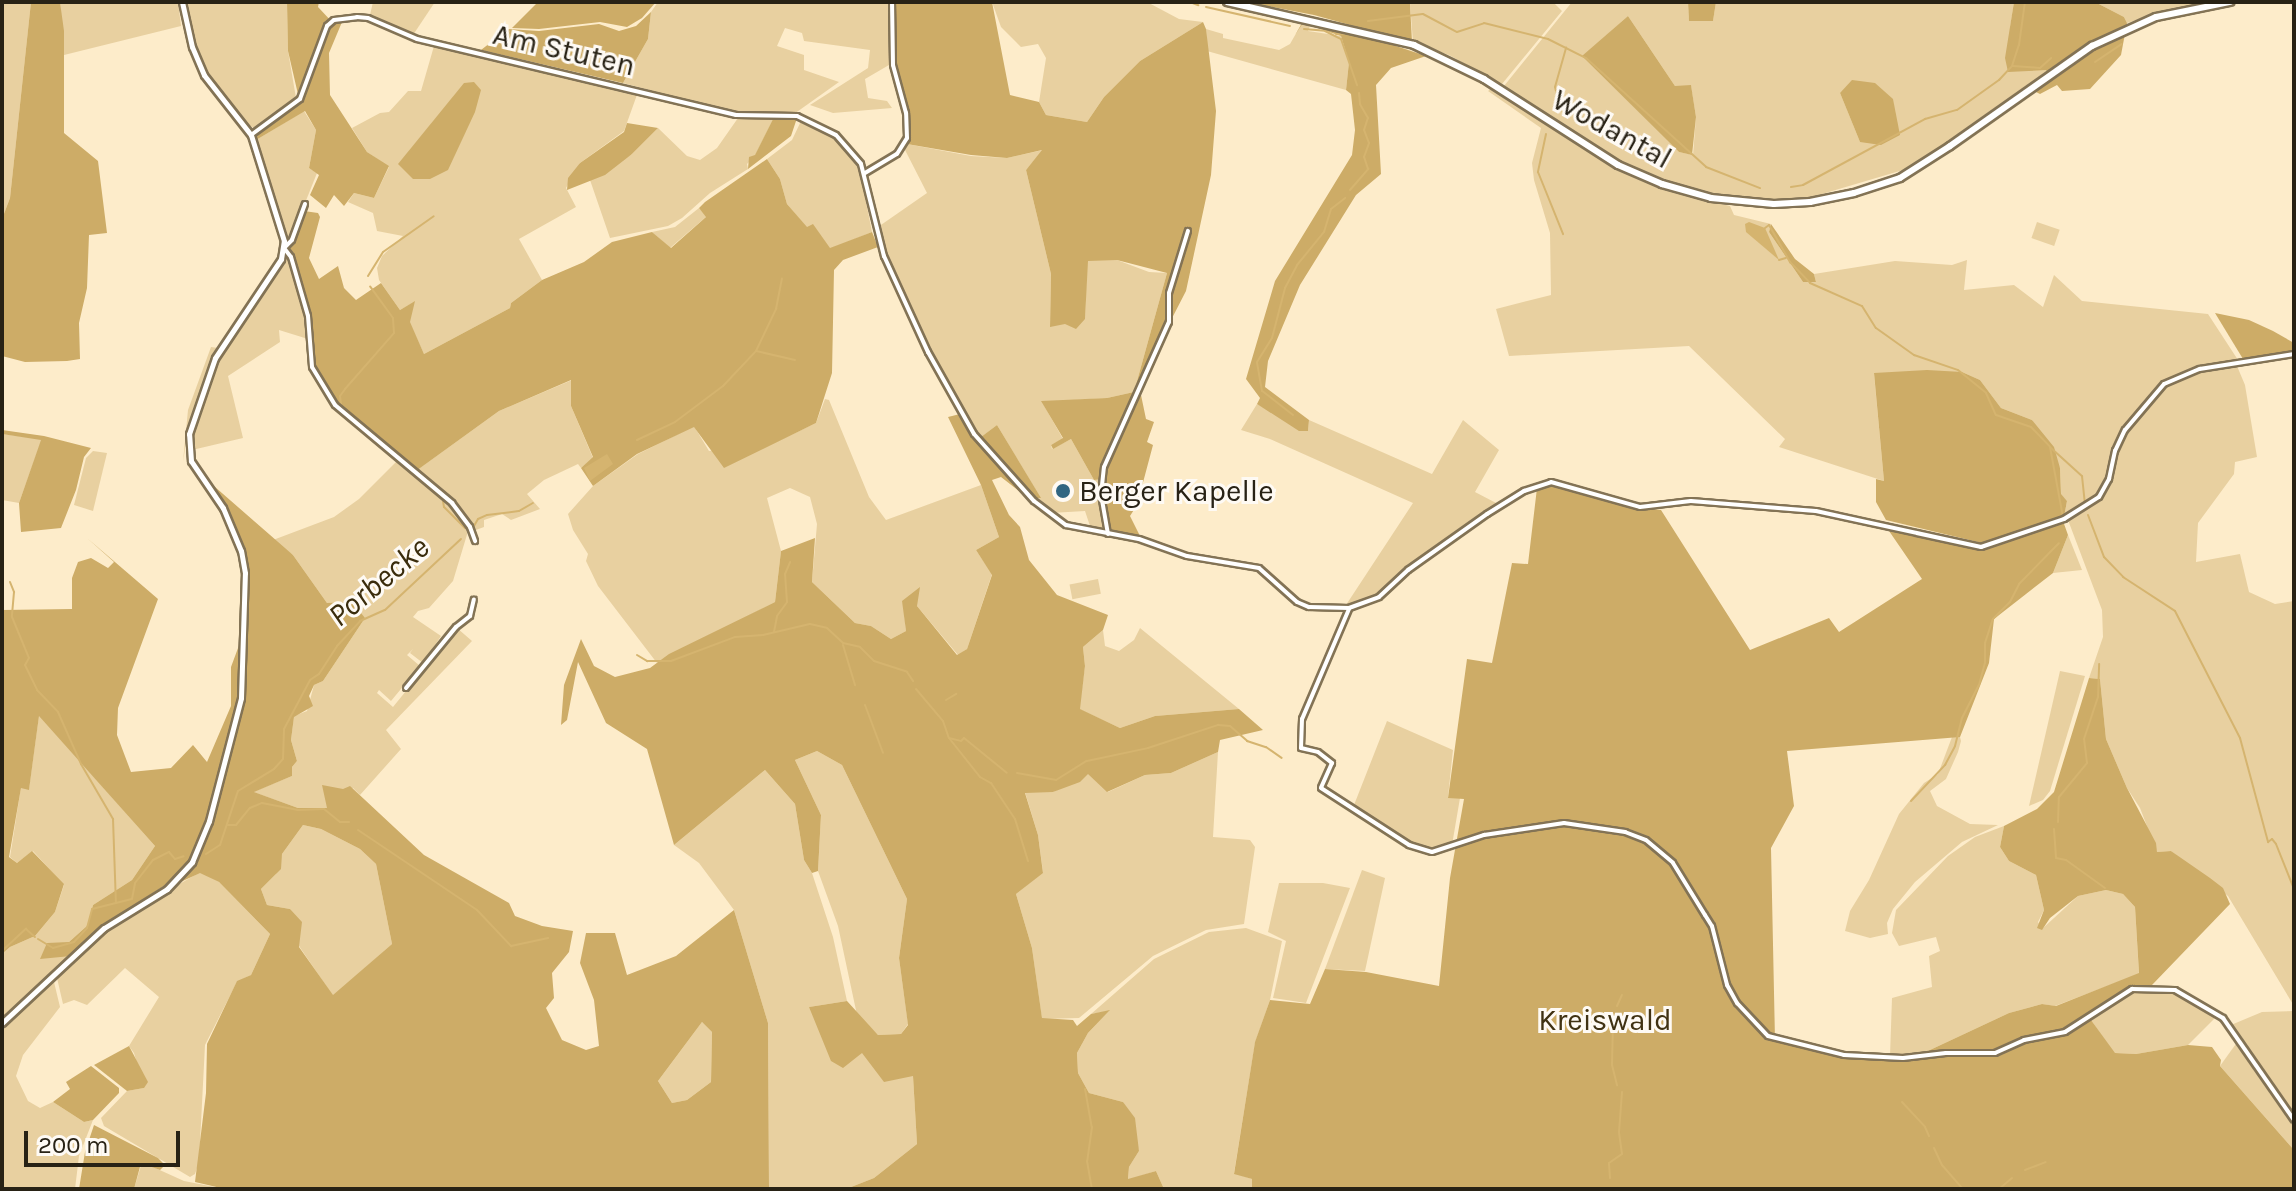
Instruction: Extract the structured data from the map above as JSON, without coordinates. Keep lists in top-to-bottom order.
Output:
{
  "streets": {
    "main road": ["Wodantal"],
    "street": ["Am Stuten"]
  },
  "water": ["Porbecke"],
  "parks": ["Kreiswald"],
  "places": ["Berger Kapelle"],
  "scale_bar": "200 m"
}
